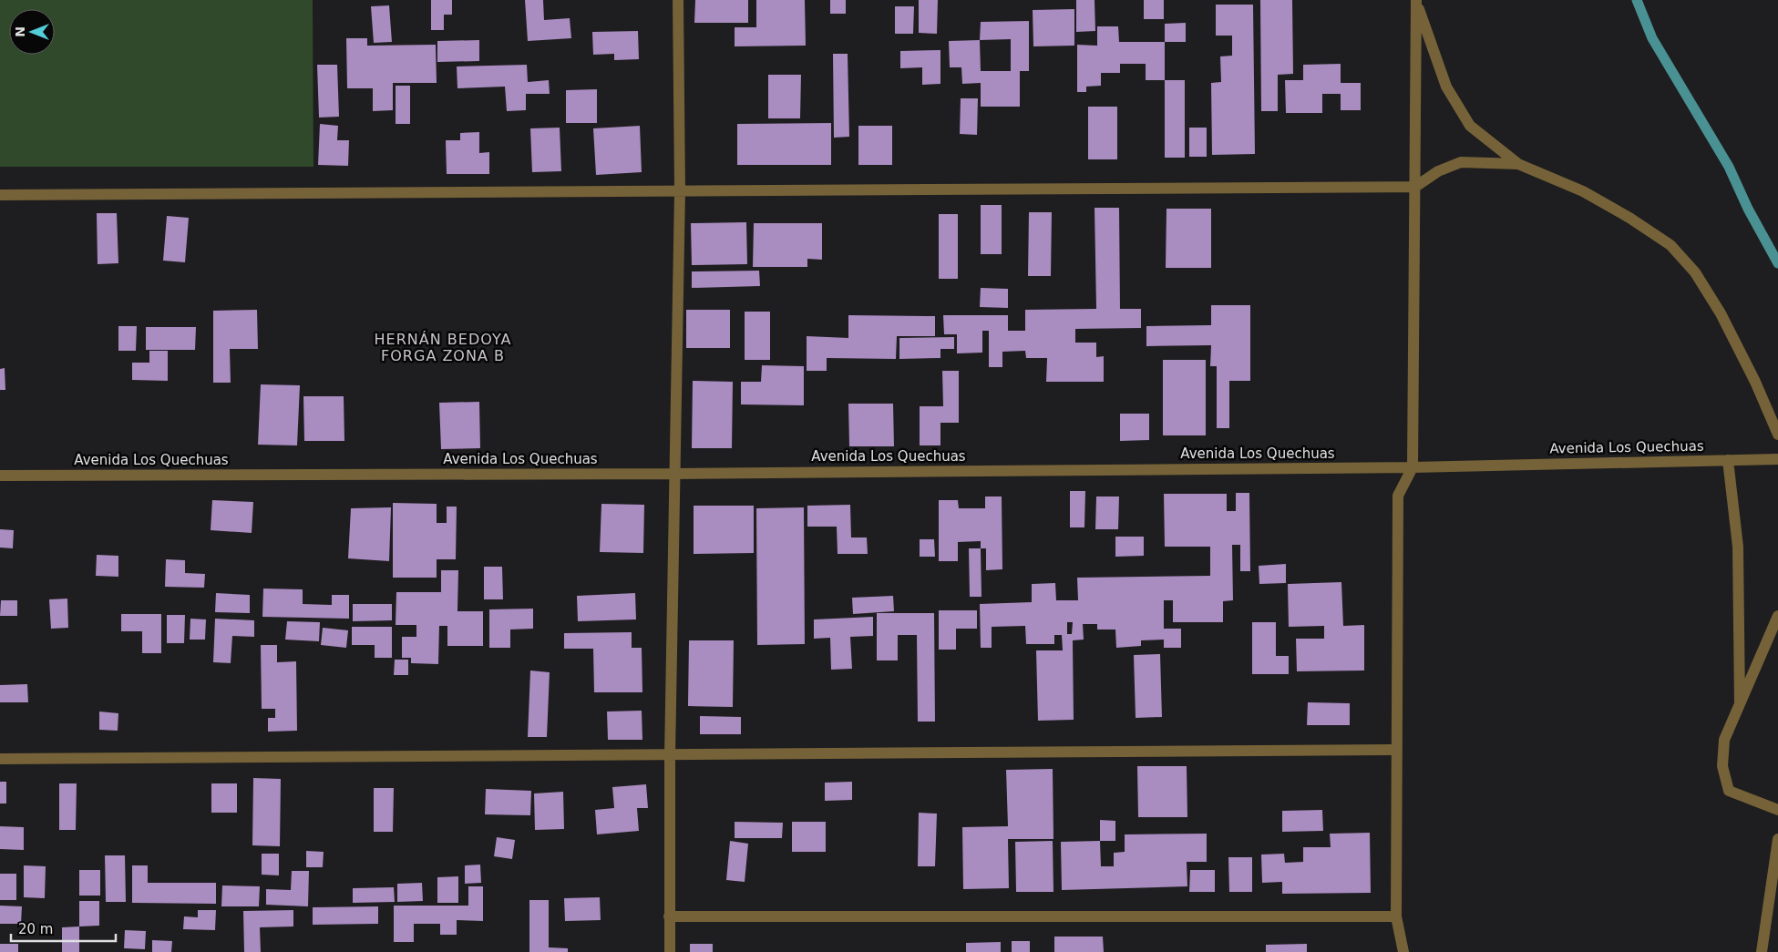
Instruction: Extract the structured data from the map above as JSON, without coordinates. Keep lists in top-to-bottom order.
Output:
{
  "streets": {
    "street": ["Avenida Los Quechuas"]
  },
  "districts": ["HERNÁN BEDOYA FORGA ZONA B"],
  "scale_bar": "20 m",
  "north": "left"
}
